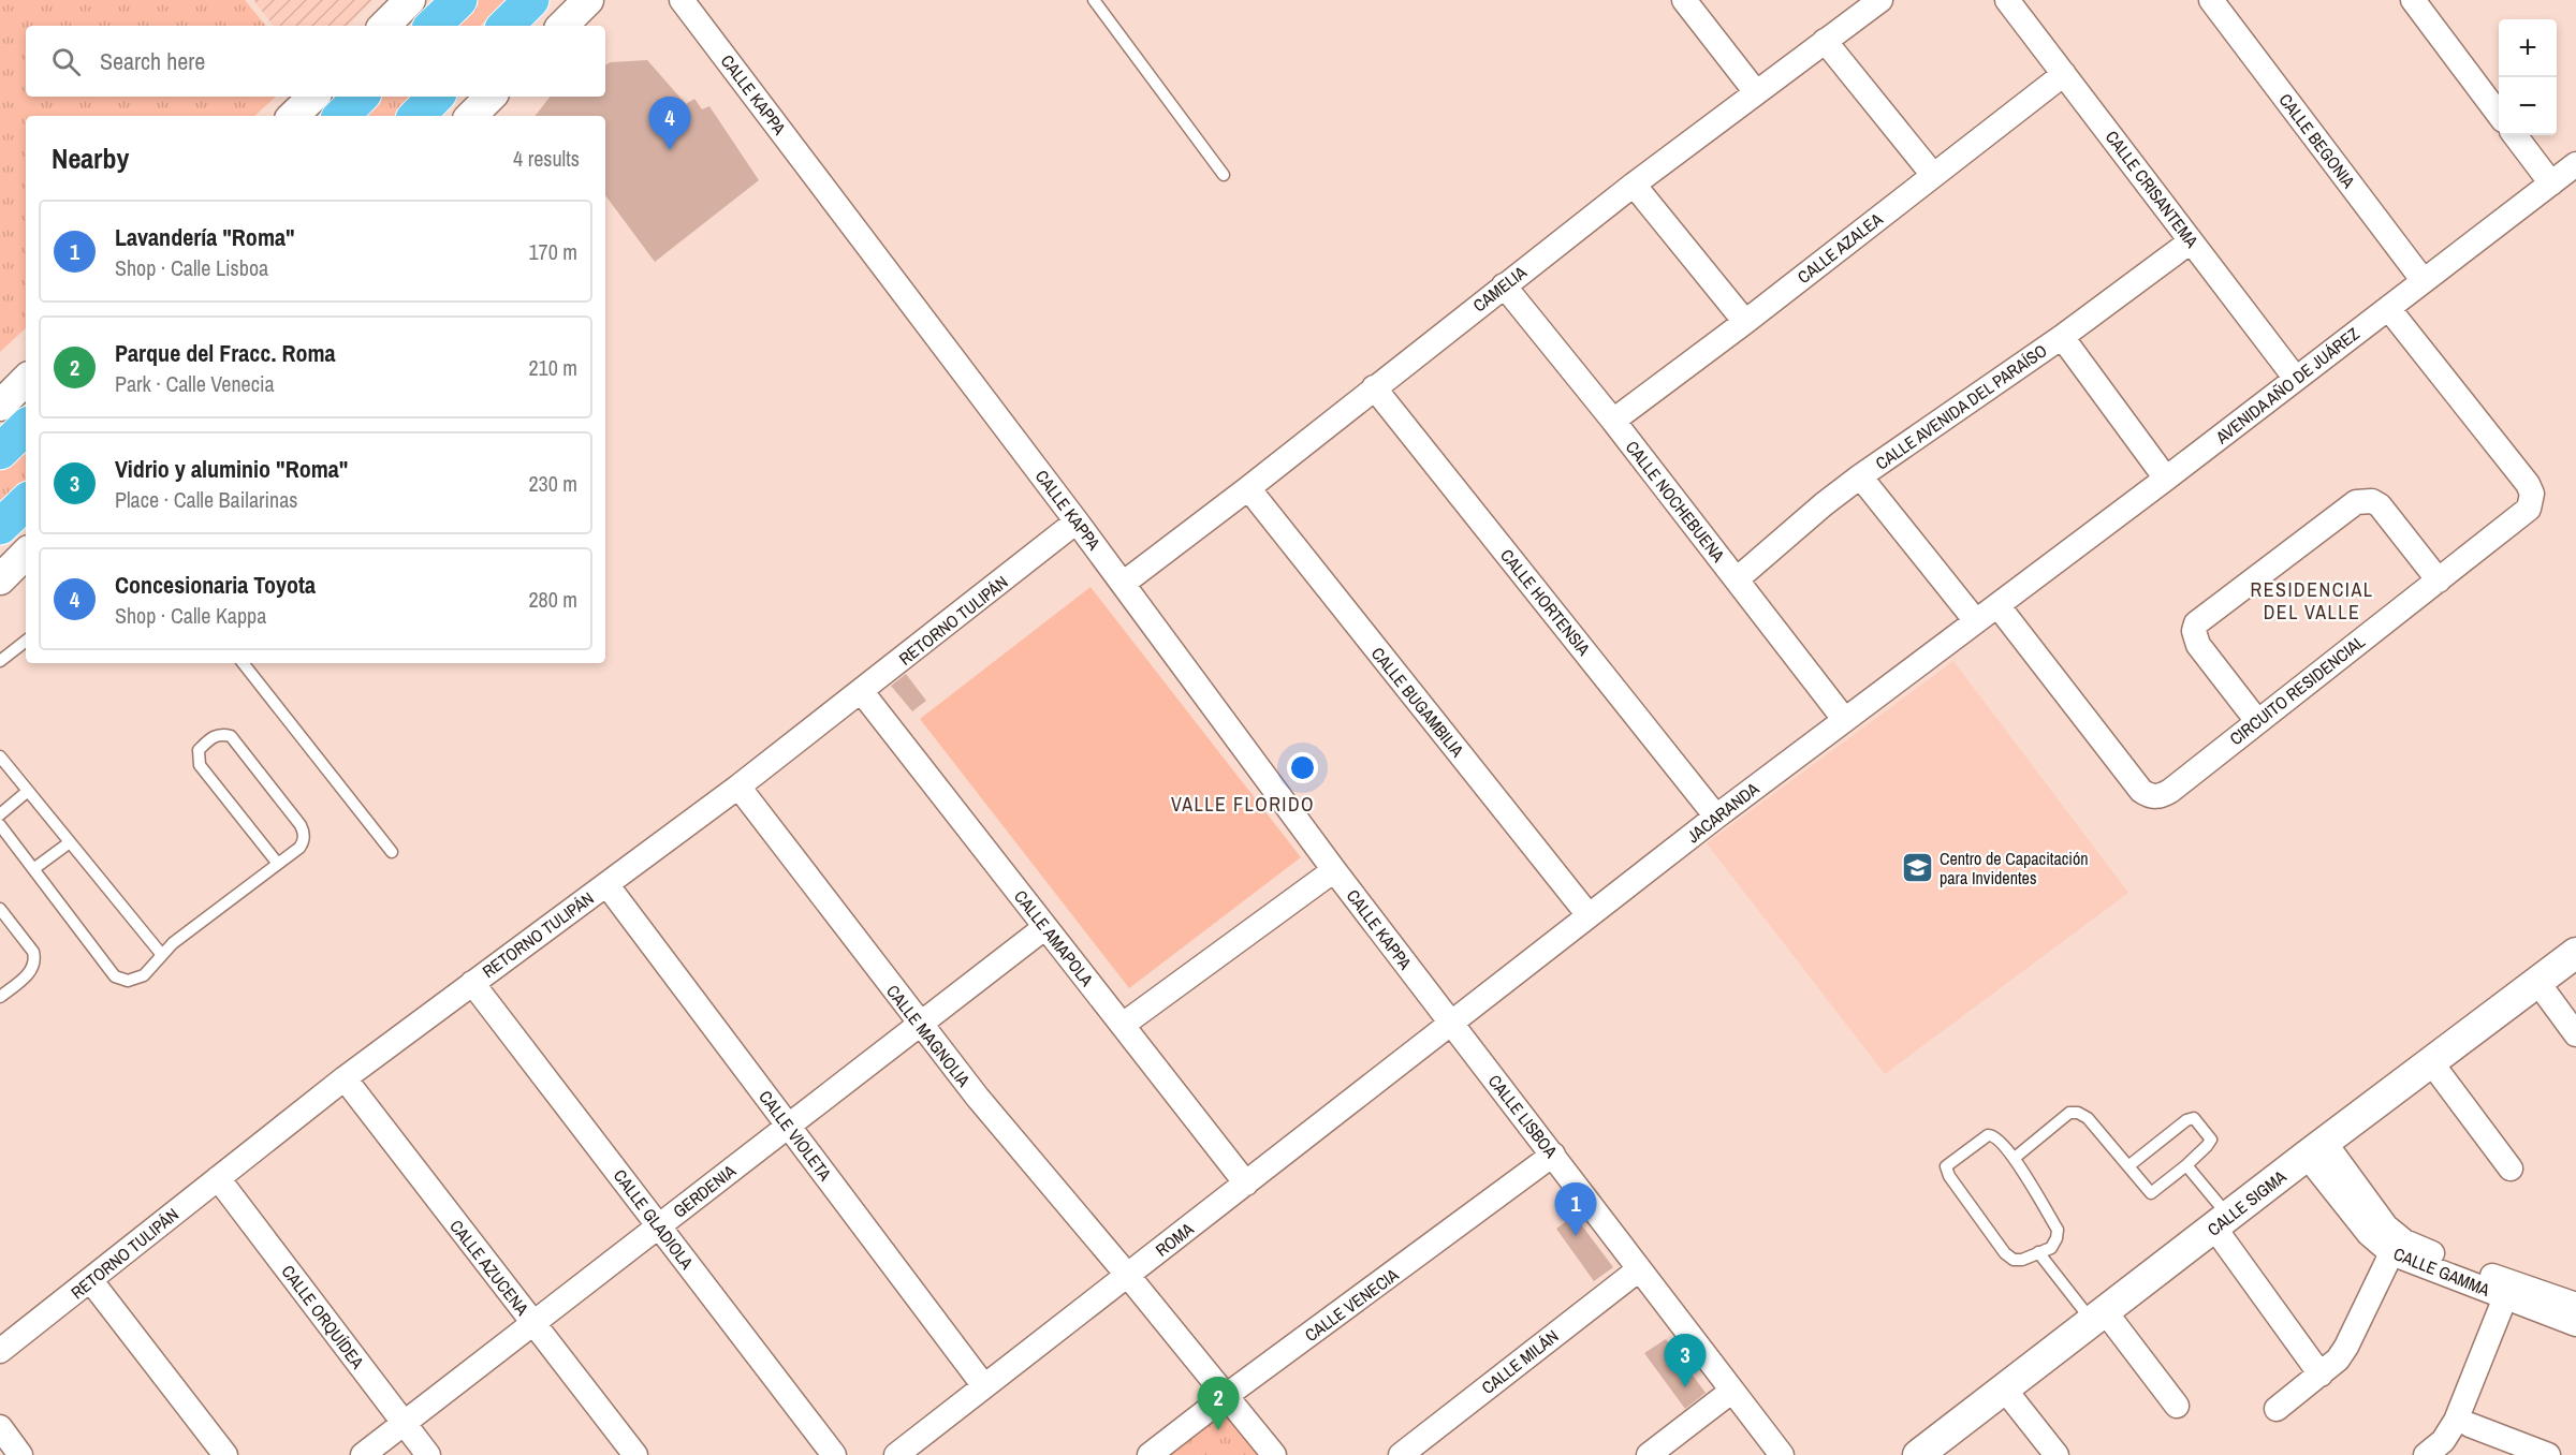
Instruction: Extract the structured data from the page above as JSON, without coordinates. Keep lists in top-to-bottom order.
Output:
{
  "streets": {
    "street": [
      "CALLE KAPPA",
      "CALLE BEGONIA",
      "CALLE CRISANTEMA",
      "CALLE AZALEA",
      "CAMELIA",
      "AVENIDA AÑO DE JUÁREZ",
      "CALLE AVENIDA DEL PARAÍSO",
      "CALLE NOCHEBUENA",
      "CALLE HORTENSIA",
      "RETORNO TULIPÁN",
      "CIRCUITO RESIDENCIAL",
      "CALLE BUGAMBILIA",
      "JACARANDA",
      "CALLE AMAPOLA",
      "CALLE MAGNOLIA",
      "CALLE LISBOA",
      "CALLE VIOLETA",
      "GERDENIA",
      "CALLE SIGMA",
      "CALLE GLADIOLA",
      "ROMA",
      "CALLE AZUCENA",
      "CALLE GAMMA",
      "CALLE VENECIA",
      "CALLE ORQUÍDEA",
      "CALLE MILÁN"
    ]
  },
  "crossings": [
    ["CALLE KAPPA", "CAMELIA"],
    ["CALLE KAPPA", "RETORNO TULIPÁN"],
    ["CALLE KAPPA", "JACARANDA"],
    ["CALLE KAPPA", "CALLE LISBOA"],
    ["CALLE KAPPA", "ROMA"],
    ["CALLE BEGONIA", "AVENIDA AÑO DE JUÁREZ"],
    ["CALLE CRISANTEMA", "CALLE AZALEA"],
    ["CALLE CRISANTEMA", "AVENIDA AÑO DE JUÁREZ"],
    ["CALLE CRISANTEMA", "CALLE AVENIDA DEL PARAÍSO"],
    ["CALLE AZALEA", "CALLE NOCHEBUENA"],
    ["CAMELIA", "CALLE NOCHEBUENA"],
    ["CAMELIA", "CALLE HORTENSIA"],
    ["CAMELIA", "CALLE BUGAMBILIA"],
    ["AVENIDA AÑO DE JUÁREZ", "CIRCUITO RESIDENCIAL"],
    ["AVENIDA AÑO DE JUÁREZ", "JACARANDA"],
    ["CALLE AVENIDA DEL PARAÍSO", "CALLE NOCHEBUENA"],
    ["CALLE NOCHEBUENA", "JACARANDA"],
    ["CALLE HORTENSIA", "JACARANDA"],
    ["RETORNO TULIPÁN", "CALLE AMAPOLA"],
    ["RETORNO TULIPÁN", "CALLE MAGNOLIA"],
    ["RETORNO TULIPÁN", "CALLE VIOLETA"],
    ["RETORNO TULIPÁN", "CALLE GLADIOLA"],
    ["RETORNO TULIPÁN", "CALLE AZUCENA"],
    ["RETORNO TULIPÁN", "CALLE ORQUÍDEA"],
    ["CIRCUITO RESIDENCIAL", "JACARANDA"],
    ["CALLE BUGAMBILIA", "JACARANDA"],
    ["JACARANDA", "CALLE LISBOA"],
    ["JACARANDA", "ROMA"],
    ["CALLE AMAPOLA", "GERDENIA"],
    ["CALLE AMAPOLA", "ROMA"],
    ["CALLE MAGNOLIA", "GERDENIA"],
    ["CALLE MAGNOLIA", "ROMA"],
    ["CALLE MAGNOLIA", "CALLE VENECIA"],
    ["CALLE LISBOA", "ROMA"],
    ["CALLE LISBOA", "CALLE VENECIA"],
    ["CALLE LISBOA", "CALLE MILÁN"],
    ["CALLE VIOLETA", "GERDENIA"],
    ["CALLE VIOLETA", "ROMA"],
    ["GERDENIA", "CALLE GLADIOLA"],
    ["GERDENIA", "CALLE AZUCENA"],
    ["GERDENIA", "CALLE ORQUÍDEA"],
    ["CALLE SIGMA", "CALLE GAMMA"]
  ],
  "districts": ["RESIDENCIAL DEL VALLE", "VALLE FLORIDO"],
  "places": {
    "school or university": ["Centro de Capacitación para Invidentes"]
  },
  "page": {
    "map_buttons": ["+", "−"],
    "search": "Search here",
    "pins": [
      "4",
      "1",
      "3",
      "2"
    ],
    "heading": ["Nearby", "4 results"],
    "list": [
      {
        "mark": "1",
        "name": "Lavandería \"Roma\"",
        "note": "Shop · Calle Lisboa",
        "value": "170 m"
      },
      {
        "mark": "2",
        "name": "Parque del Fracc. Roma",
        "note": "Park · Calle Venecia",
        "value": "210 m"
      },
      {
        "mark": "3",
        "name": "Vidrio y aluminio \"Roma\"",
        "note": "Place · Calle Bailarinas",
        "value": "230 m"
      },
      {
        "mark": "4",
        "name": "Concesionaria Toyota",
        "note": "Shop · Calle Kappa",
        "value": "280 m"
      }
    ]
  }
}
